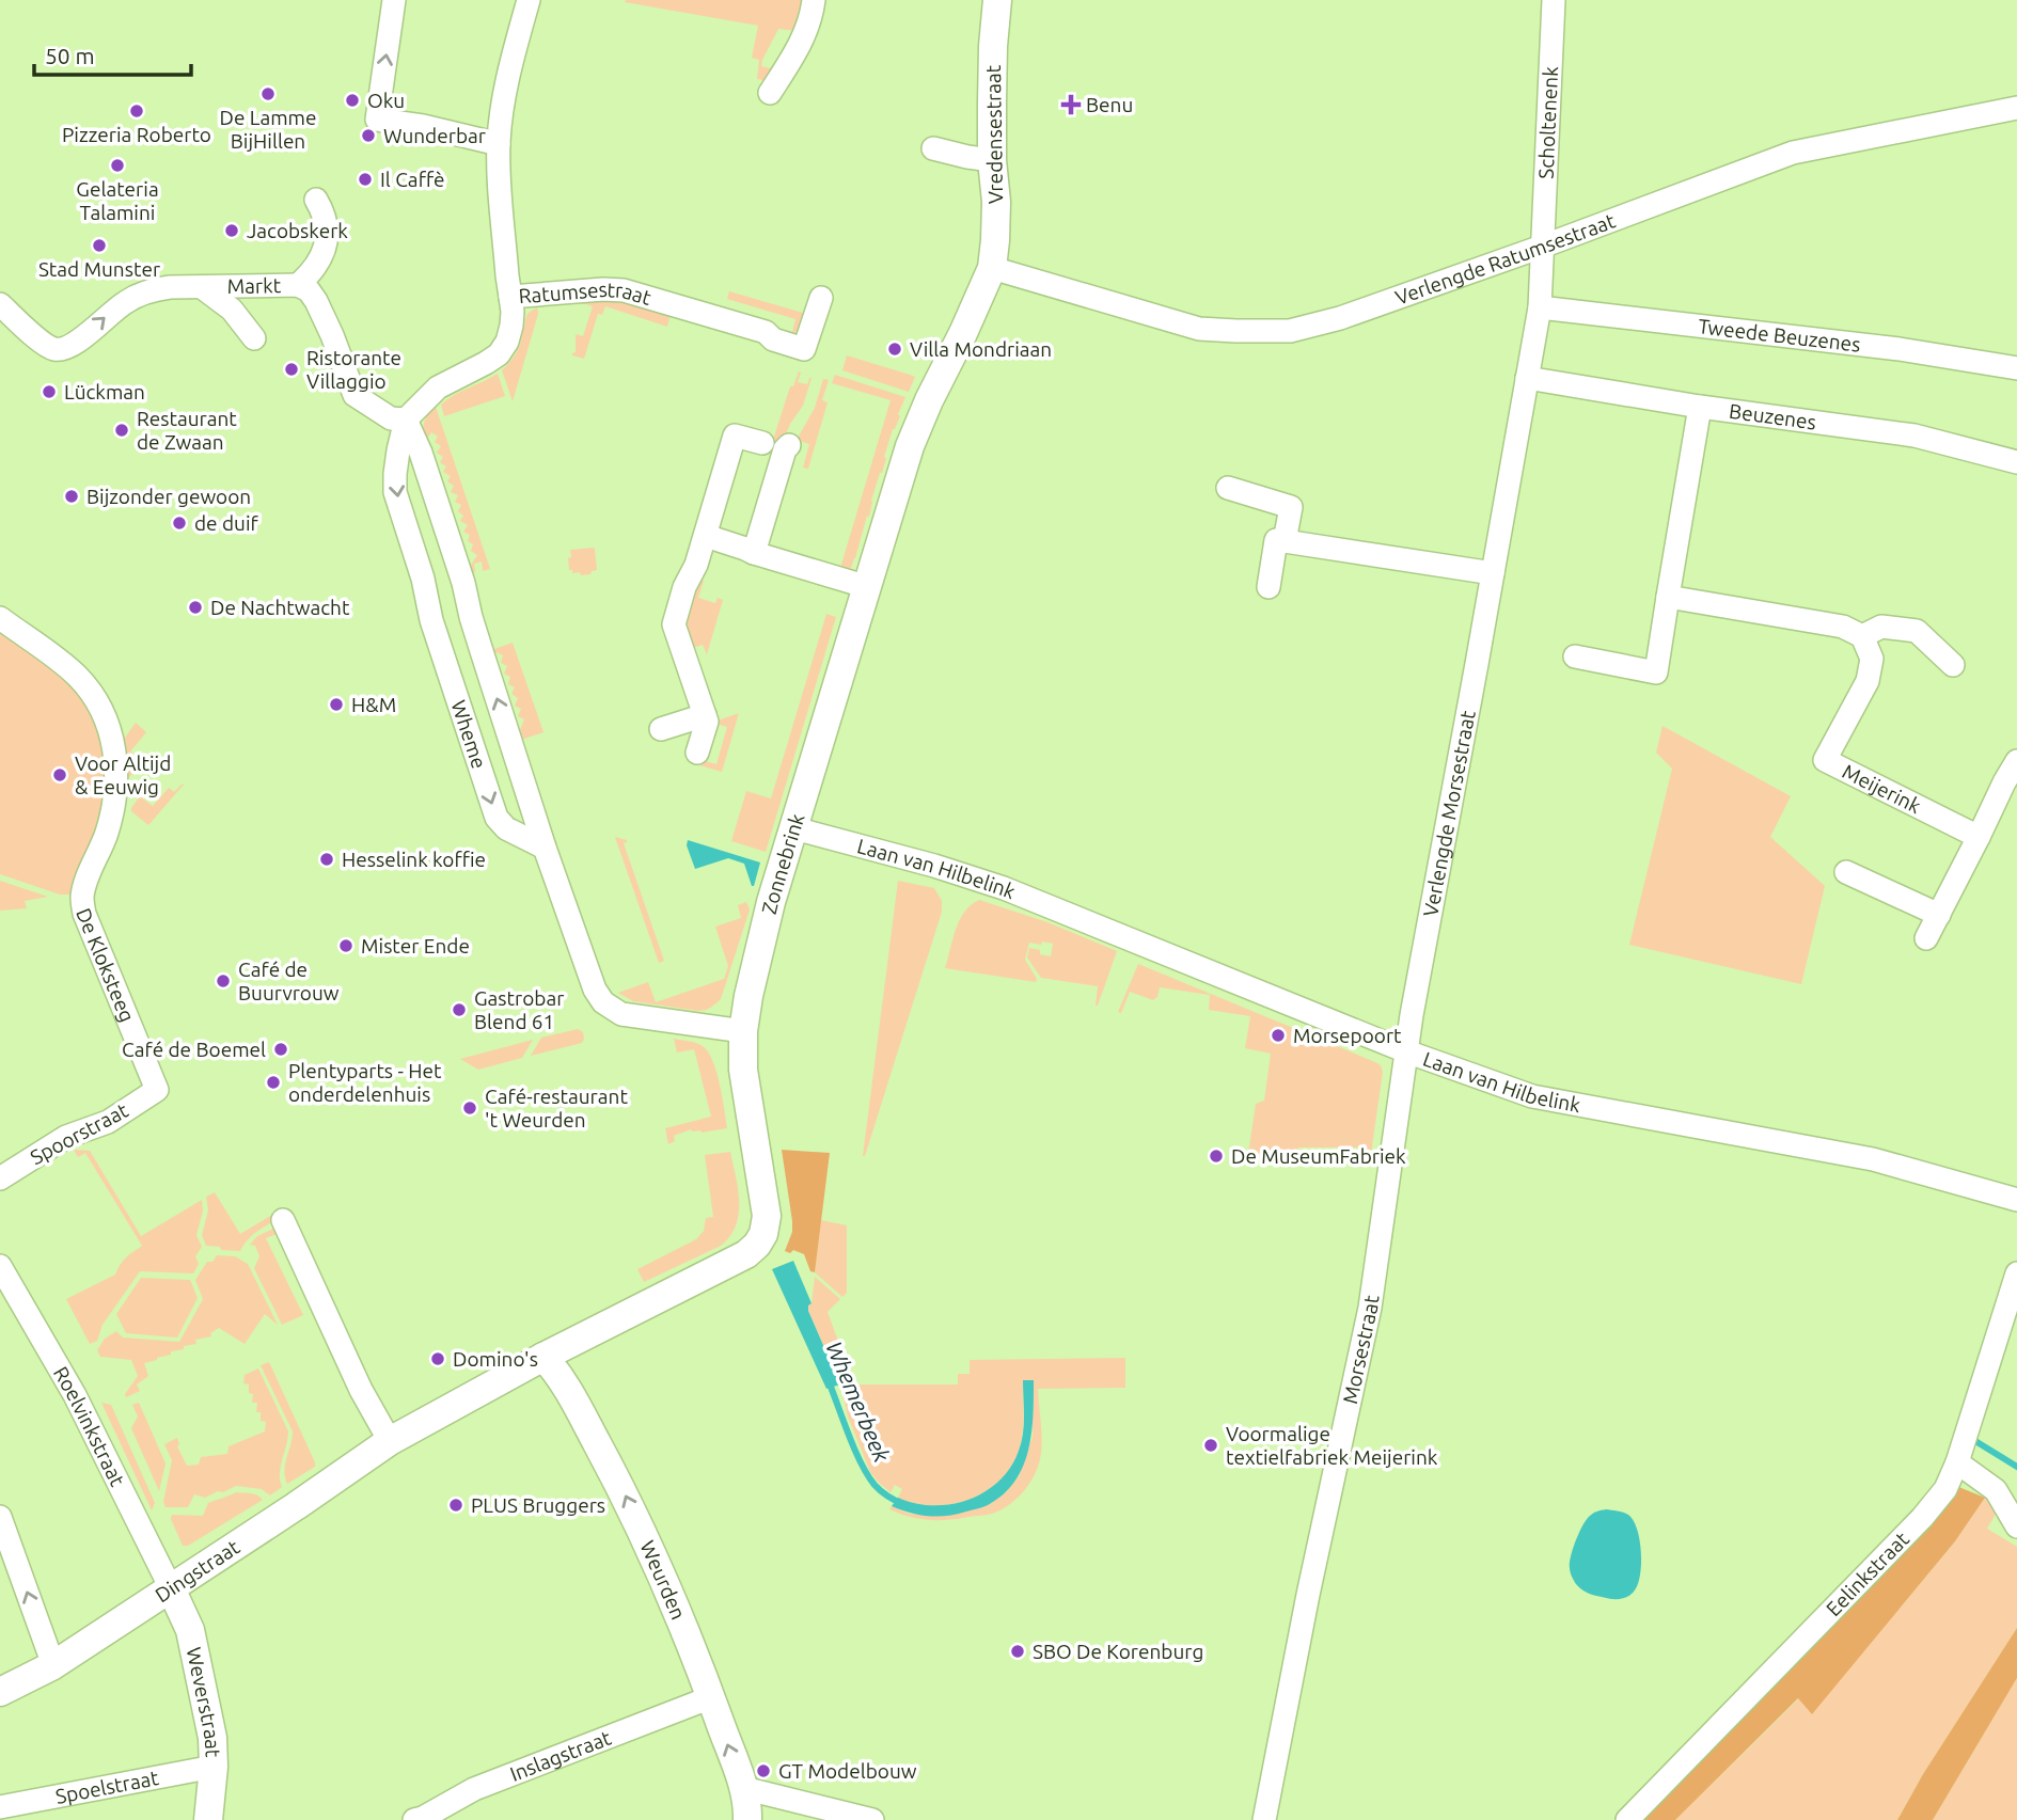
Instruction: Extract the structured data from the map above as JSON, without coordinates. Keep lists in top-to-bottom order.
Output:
{
  "streets": {
    "street": [
      "Scholtenenk",
      "Vredensestraat",
      "Verlengde Ratumsestraat",
      "Markt",
      "Ratumsestraat",
      "Tweede Beuzenes",
      "Beuzenes",
      "Wheme",
      "Meijerink",
      "Verlengde Morsestraat",
      "Zonnebrink",
      "Laan van Hilbelink",
      "De Kloksteeg",
      "Spoorstraat",
      "Morsestraat",
      "Roelvinkstraat",
      "Dingstraat",
      "Eelinkstraat",
      "Weurden",
      "Weverstraat",
      "Inslagstraat",
      "Spoelstraat"
    ]
  },
  "crossings": [
    ["Scholtenenk", "Verlengde Ratumsestraat"],
    ["Scholtenenk", "Verlengde Morsestraat"],
    ["Vredensestraat", "Verlengde Ratumsestraat"],
    ["Vredensestraat", "Zonnebrink"],
    ["Verlengde Ratumsestraat", "Verlengde Morsestraat"],
    ["Verlengde Ratumsestraat", "Zonnebrink"],
    ["Tweede Beuzenes", "Verlengde Morsestraat"],
    ["Beuzenes", "Verlengde Morsestraat"],
    ["Wheme", "Zonnebrink"],
    ["Verlengde Morsestraat", "Laan van Hilbelink"],
    ["Verlengde Morsestraat", "Morsestraat"],
    ["Zonnebrink", "Laan van Hilbelink"],
    ["Zonnebrink", "Dingstraat"],
    ["Zonnebrink", "Weurden"],
    ["Laan van Hilbelink", "Morsestraat"],
    ["De Kloksteeg", "Spoorstraat"],
    ["Roelvinkstraat", "Dingstraat"],
    ["Roelvinkstraat", "Weverstraat"],
    ["Dingstraat", "Weurden"],
    ["Dingstraat", "Weverstraat"],
    ["Weurden", "Inslagstraat"],
    ["Weverstraat", "Spoelstraat"]
  ],
  "one_way": ["Markt", "Weurden"],
  "water": ["Whemerbeek"],
  "places": {
    "other": [
      "De Lamme BijHillen",
      "Oku",
      "Pizzeria Roberto",
      "Wunderbar",
      "Gelateria Talamini",
      "Il Caffè",
      "Jacobskerk",
      "Stad Munster",
      "Villa Mondriaan",
      "Ristorante Villaggio",
      "Lückman",
      "Restaurant de Zwaan",
      "Bijzonder gewoon",
      "de duif",
      "De Nachtwacht",
      "H&M",
      "Voor Altijd & Eeuwig",
      "Hesselink koffie",
      "Mister Ende",
      "Café de Buurvrouw",
      "Gastrobar Blend 61",
      "Morsepoort",
      "Café de Boemel",
      "Plentyparts - Het onderdelenhuis",
      "Café-restaurant 't Weurden",
      "De MuseumFabriek",
      "Domino's",
      "Voormalige textielfabriek Meijerink",
      "PLUS Bruggers",
      "SBO De Korenburg",
      "GT Modelbouw"
    ],
    "health": ["Benu"]
  },
  "scale_bar": "50 m"
}
